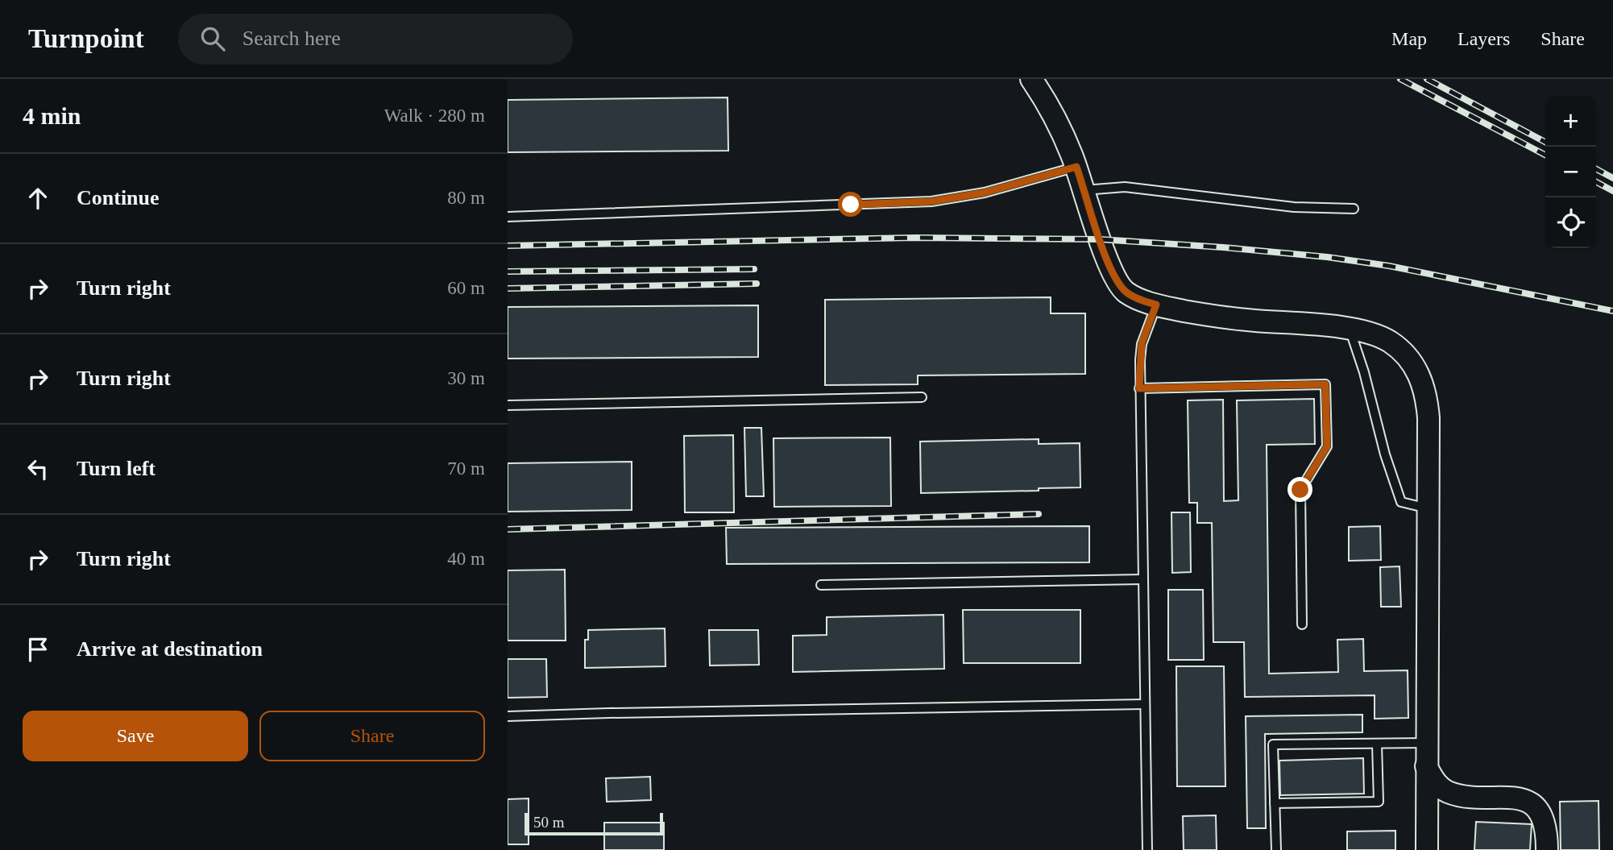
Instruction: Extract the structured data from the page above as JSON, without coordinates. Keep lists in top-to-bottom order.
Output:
{
  "scale_bar": "50 m",
  "page": {
    "header": "Turnpoint",
    "search": "Search here",
    "nav": ["Map", "Layers", "Share"],
    "heading": ["4 min", "Walk · 280 m"],
    "map_buttons": ["+", "−"],
    "list": [
      ["Continue", "80 m"],
      ["Turn right", "60 m"],
      ["Turn right", "30 m"],
      ["Turn left", "70 m"],
      ["Turn right", "40 m"],
      "Arrive at destination"
    ],
    "buttons": ["Save", "Share"],
    "scale": "50 m"
  }
}
